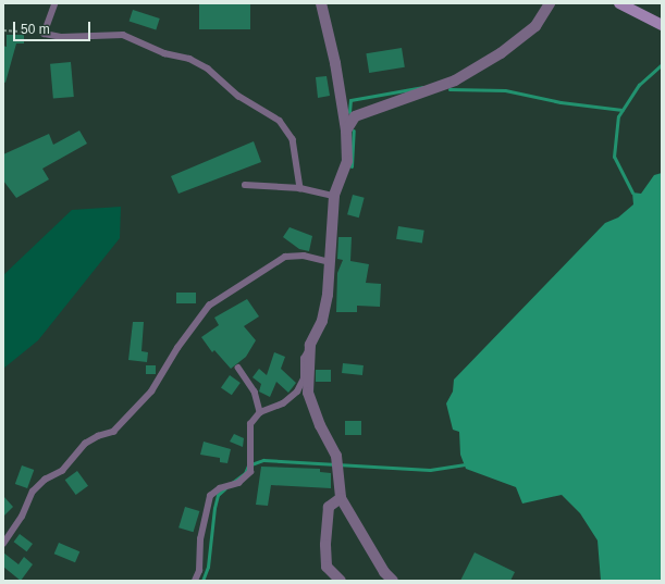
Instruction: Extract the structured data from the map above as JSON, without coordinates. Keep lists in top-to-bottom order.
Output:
{
  "scale_bar": "50 m"
}
